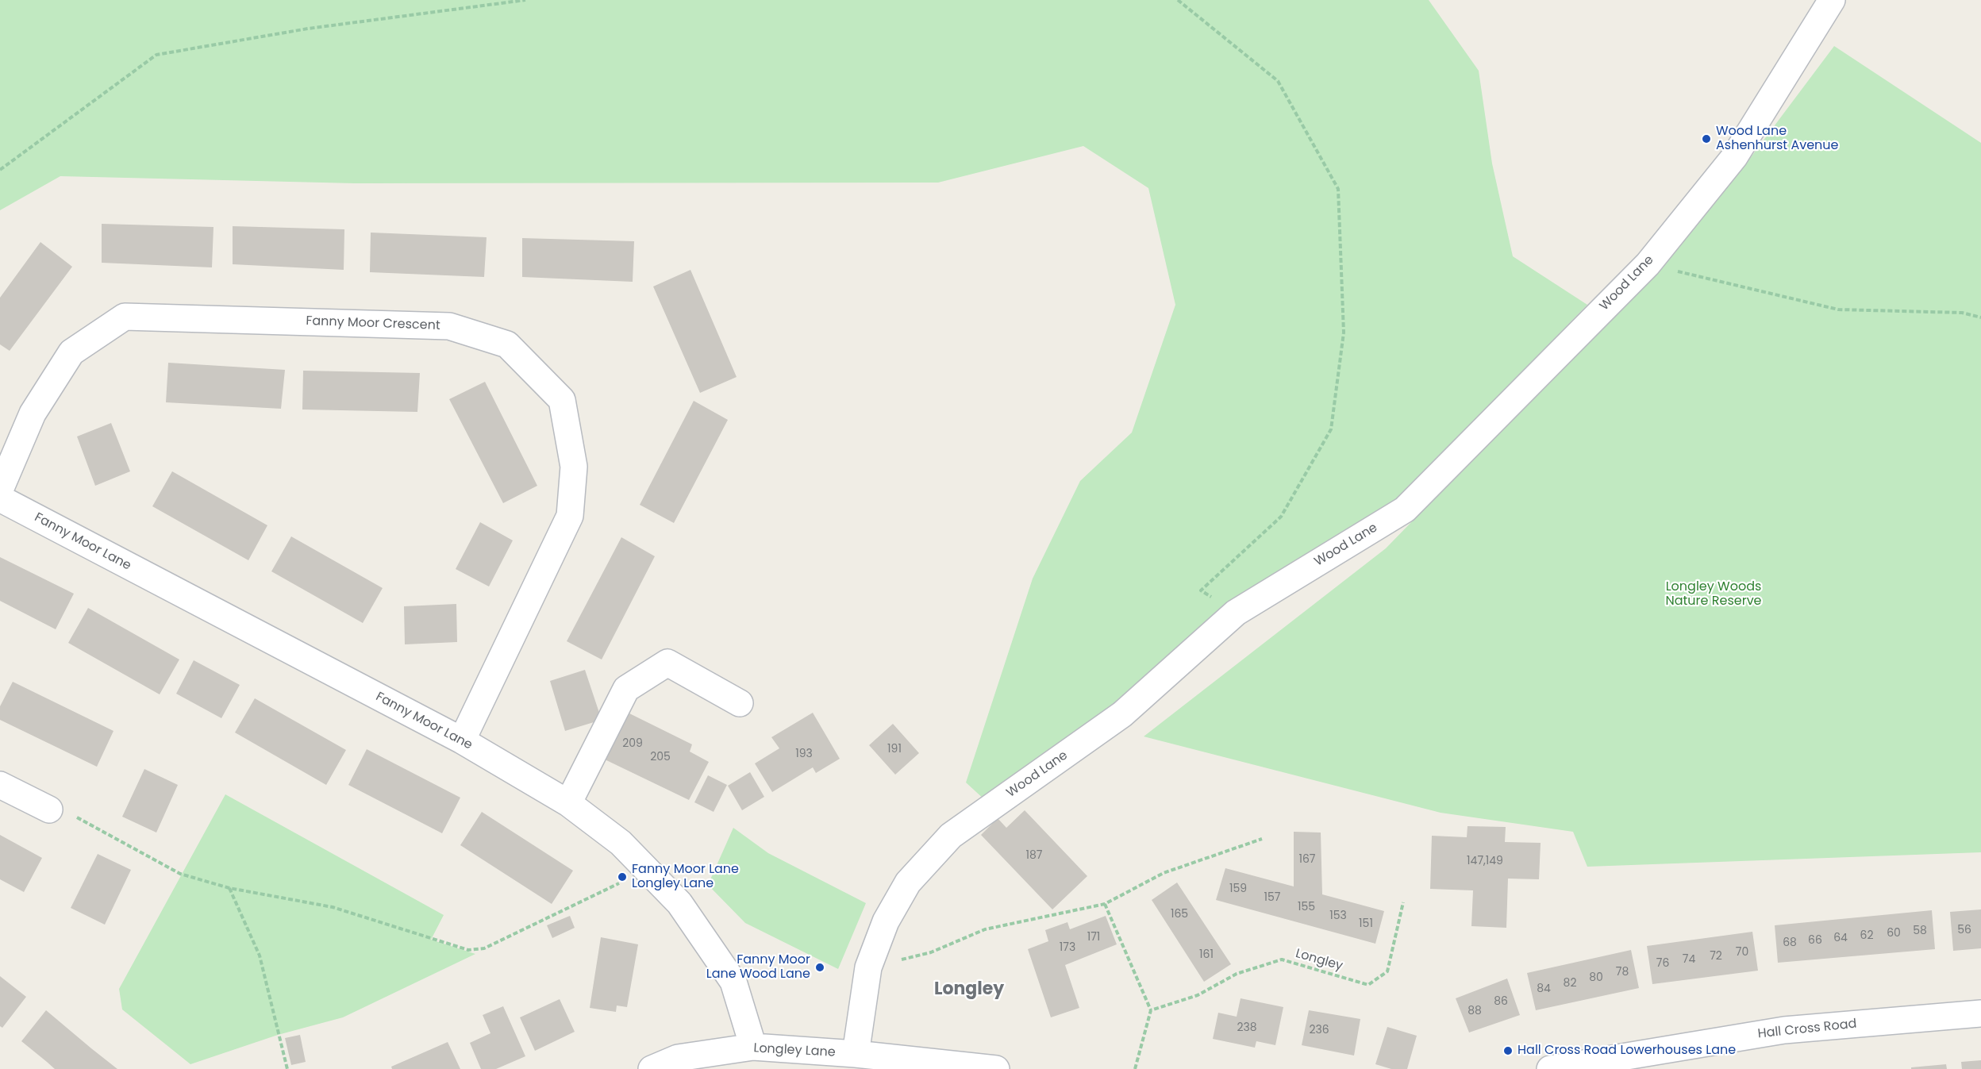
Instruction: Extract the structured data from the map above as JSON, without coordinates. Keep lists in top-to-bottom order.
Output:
{
  "streets": {
    "street": [
      "Wood Lane",
      "Fanny Moor Crescent",
      "Fanny Moor Lane",
      "Hall Cross Road",
      "Longley Lane"
    ],
    "path": ["Longley"]
  },
  "crossings": [
    ["Wood Lane", "Longley Lane"],
    ["Fanny Moor Crescent", "Fanny Moor Lane"],
    ["Fanny Moor Lane", "Longley Lane"]
  ],
  "districts": ["Longley"],
  "parks": ["Longley Woods Nature Reserve"],
  "places": [
    "Wood Lane Ashenhurst Avenue",
    "Fanny Moor Lane Longley Lane",
    "Fanny Moor Lane Wood Lane",
    "Hall Cross Road Lowerhouses Lane"
  ],
  "house_numbers": [
    "209",
    "191",
    "193",
    "205",
    "187",
    "167",
    "147,149",
    "159",
    "157",
    "155",
    "165",
    "153",
    "151",
    "56",
    "58",
    "60",
    "62",
    "171",
    "64",
    "66",
    "68",
    "173",
    "70",
    "161",
    "72",
    "74",
    "76",
    "78",
    "80",
    "82",
    "84",
    "86",
    "88",
    "238",
    "236"
  ]
}
